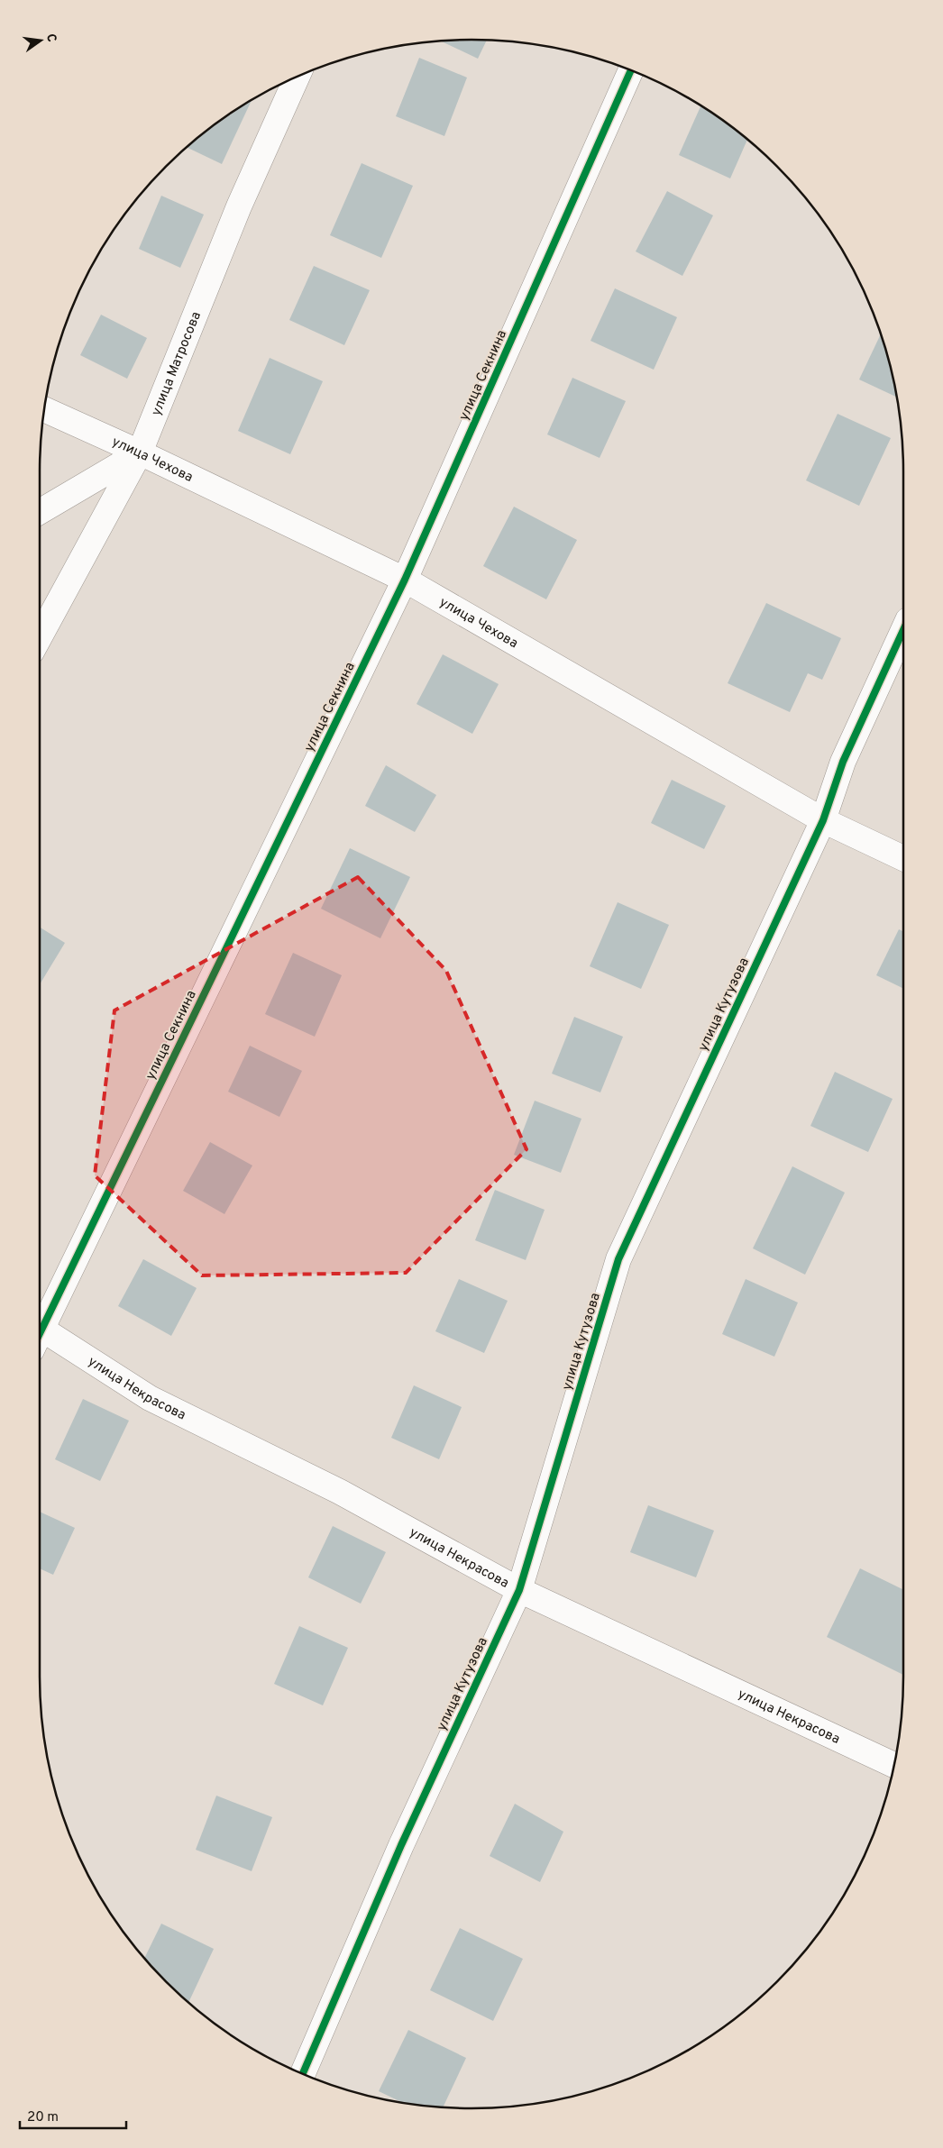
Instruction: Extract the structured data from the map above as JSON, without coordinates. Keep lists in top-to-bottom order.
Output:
{
  "streets": {
    "street": [
      "улица Матросова",
      "улица Секнина",
      "улица Чехова",
      "улица Кутузова",
      "улица Некрасова"
    ]
  },
  "crossings": [
    ["улица Матросова", "улица Чехова"],
    ["улица Секнина", "улица Чехова"],
    ["улица Чехова", "улица Кутузова"],
    ["улица Кутузова", "улица Некрасова"]
  ],
  "scale_bar": "20 m",
  "north": "right"
}
